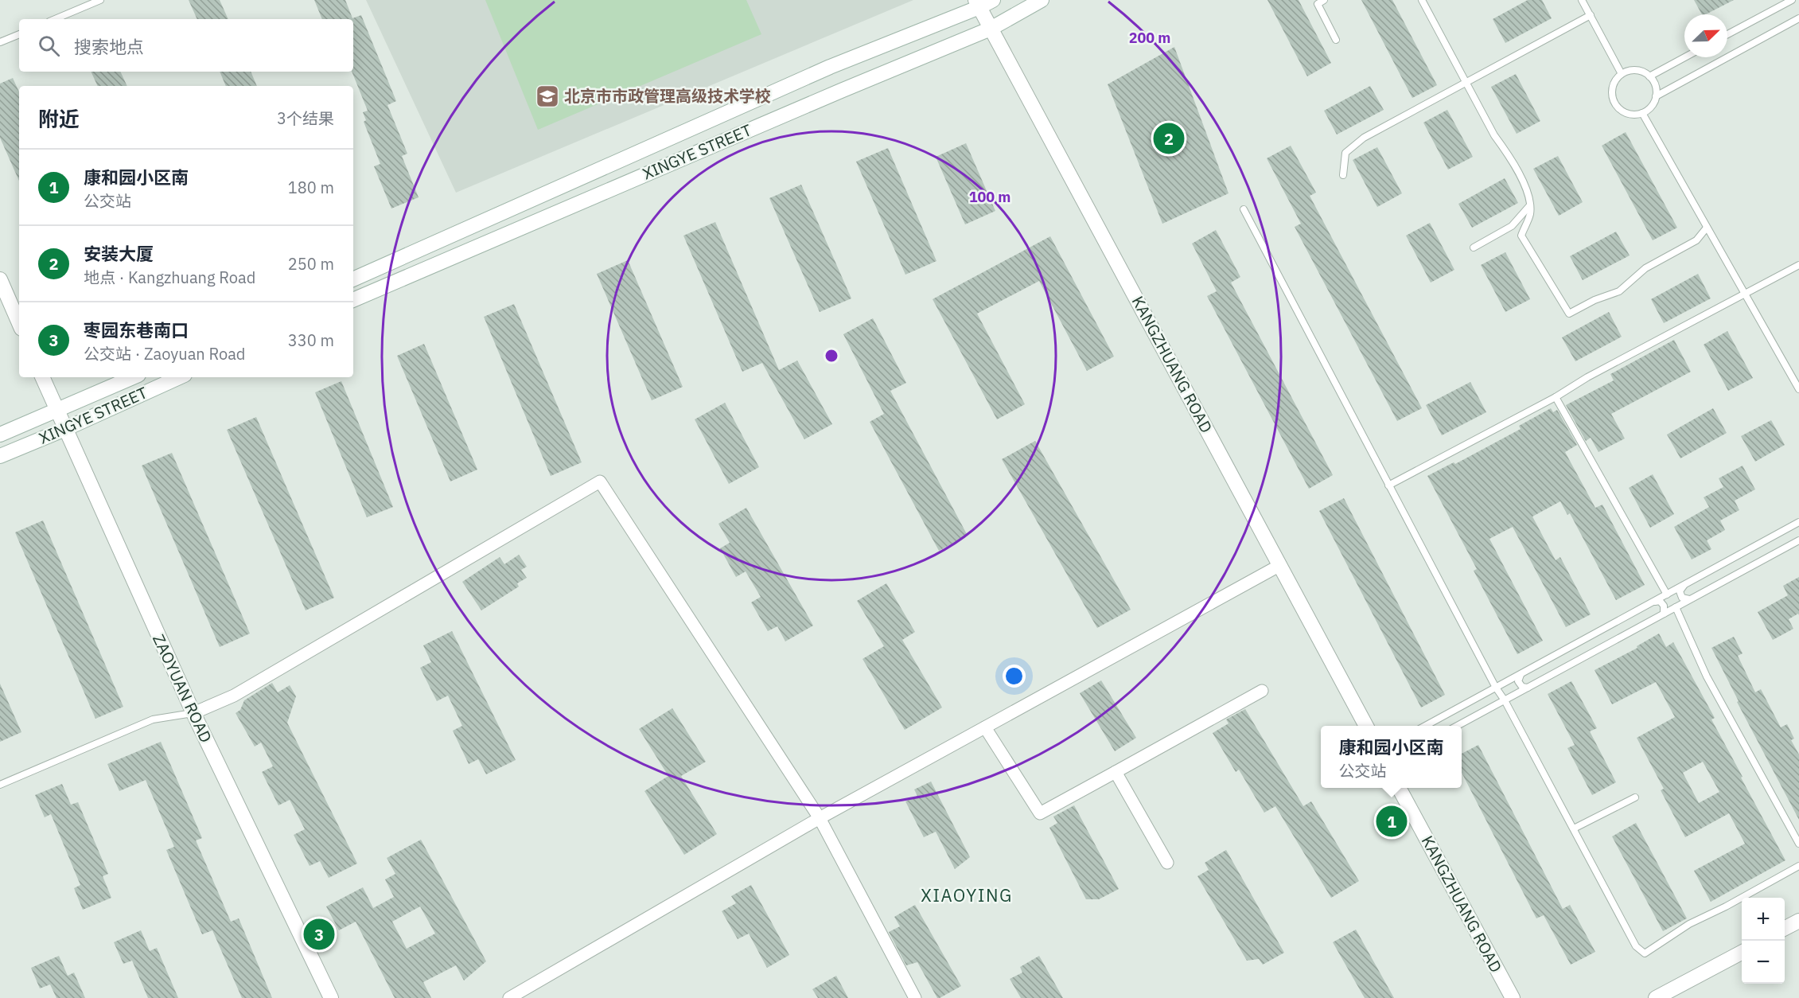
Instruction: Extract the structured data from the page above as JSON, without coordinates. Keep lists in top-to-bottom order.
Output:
{
  "streets": {
    "street": ["XINGYE STREET", "KANGZHUANG ROAD", "ZAOYUAN ROAD"]
  },
  "crossings": [
    ["XINGYE STREET", "KANGZHUANG ROAD"],
    ["XINGYE STREET", "ZAOYUAN ROAD"]
  ],
  "districts": ["XIAOYING"],
  "places": {
    "school or university": ["北京市市政管理高级技术学校"]
  },
  "north": "top right",
  "page": {
    "search": "搜索地点",
    "heading": ["附近", "3个结果"],
    "pins": ["2", "1", "3"],
    "list": [
      {
        "mark": "1",
        "name": "康和园小区南",
        "note": "公交站",
        "value": "180 m"
      },
      {
        "mark": "2",
        "name": "安装大厦",
        "note": "地点 · Kangzhuang Road",
        "value": "250 m"
      },
      {
        "mark": "3",
        "name": "枣园东巷南口",
        "note": "公交站 · Zaoyuan Road",
        "value": "330 m"
      }
    ],
    "popup": ["康和园小区南", "公交站"],
    "map_buttons": ["+", "−"]
  },
  "rings": ["200 m", "100 m"]
}
